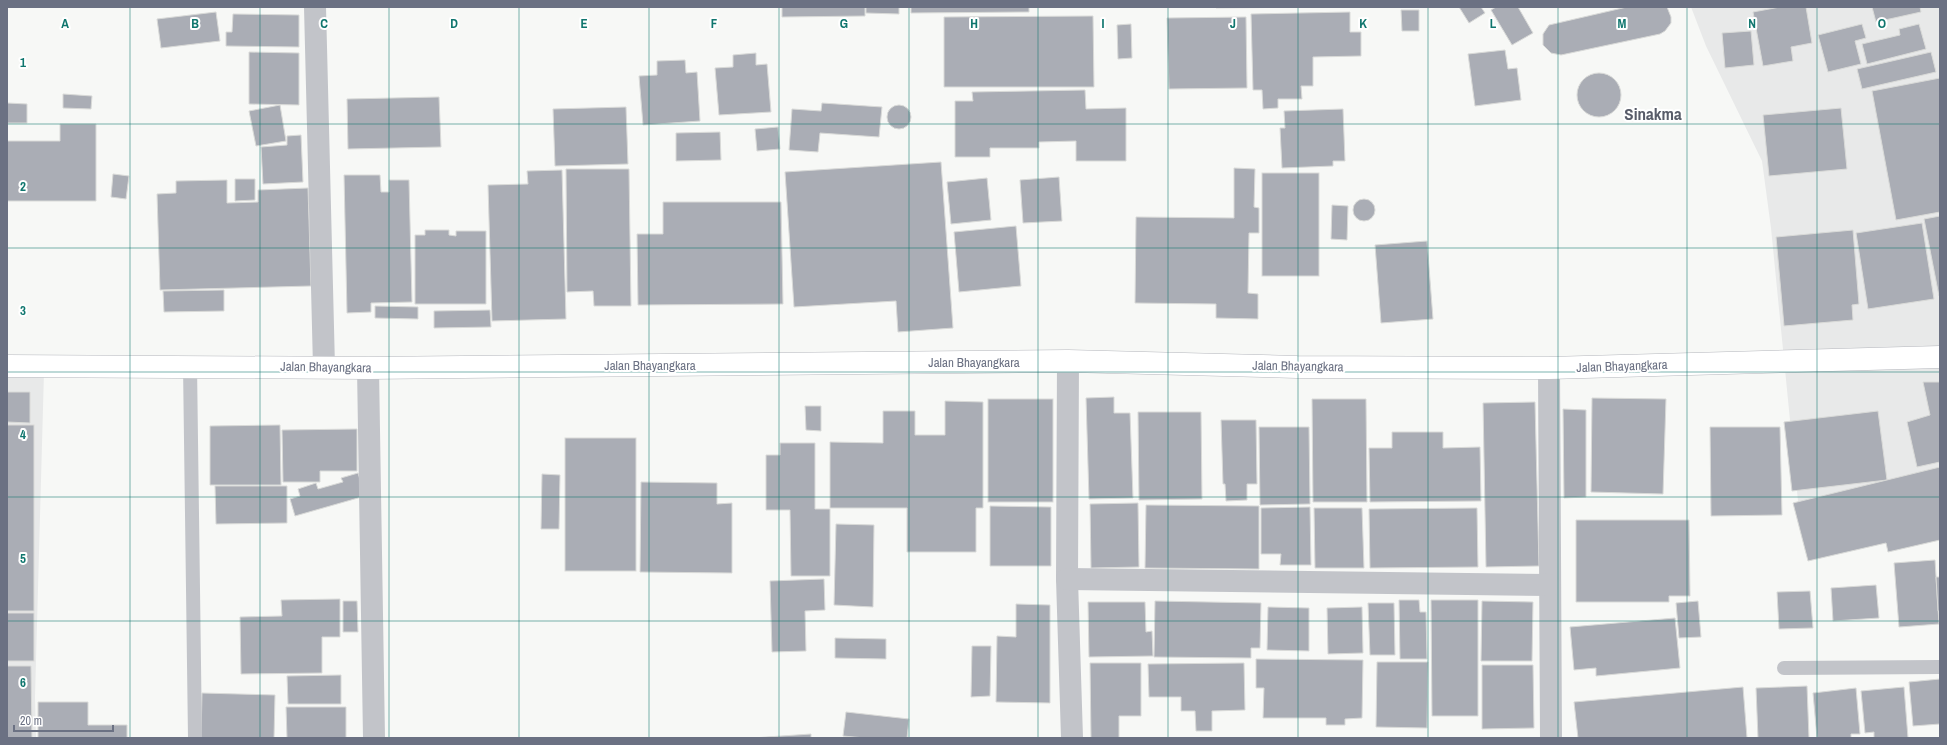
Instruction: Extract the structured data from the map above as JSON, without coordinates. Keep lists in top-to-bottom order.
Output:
{
  "streets": {
    "main road": ["Jalan Bhayangkara"]
  },
  "districts": ["Sinakma"],
  "scale_bar": "20 m",
  "grid": {
    "columns": [
      "A",
      "B",
      "C",
      "D",
      "E",
      "F",
      "G",
      "H",
      "I",
      "J",
      "K",
      "L",
      "M",
      "N",
      "O"
    ],
    "rows": [
      "1",
      "2",
      "3",
      "4",
      "5",
      "6"
    ]
  }
}
